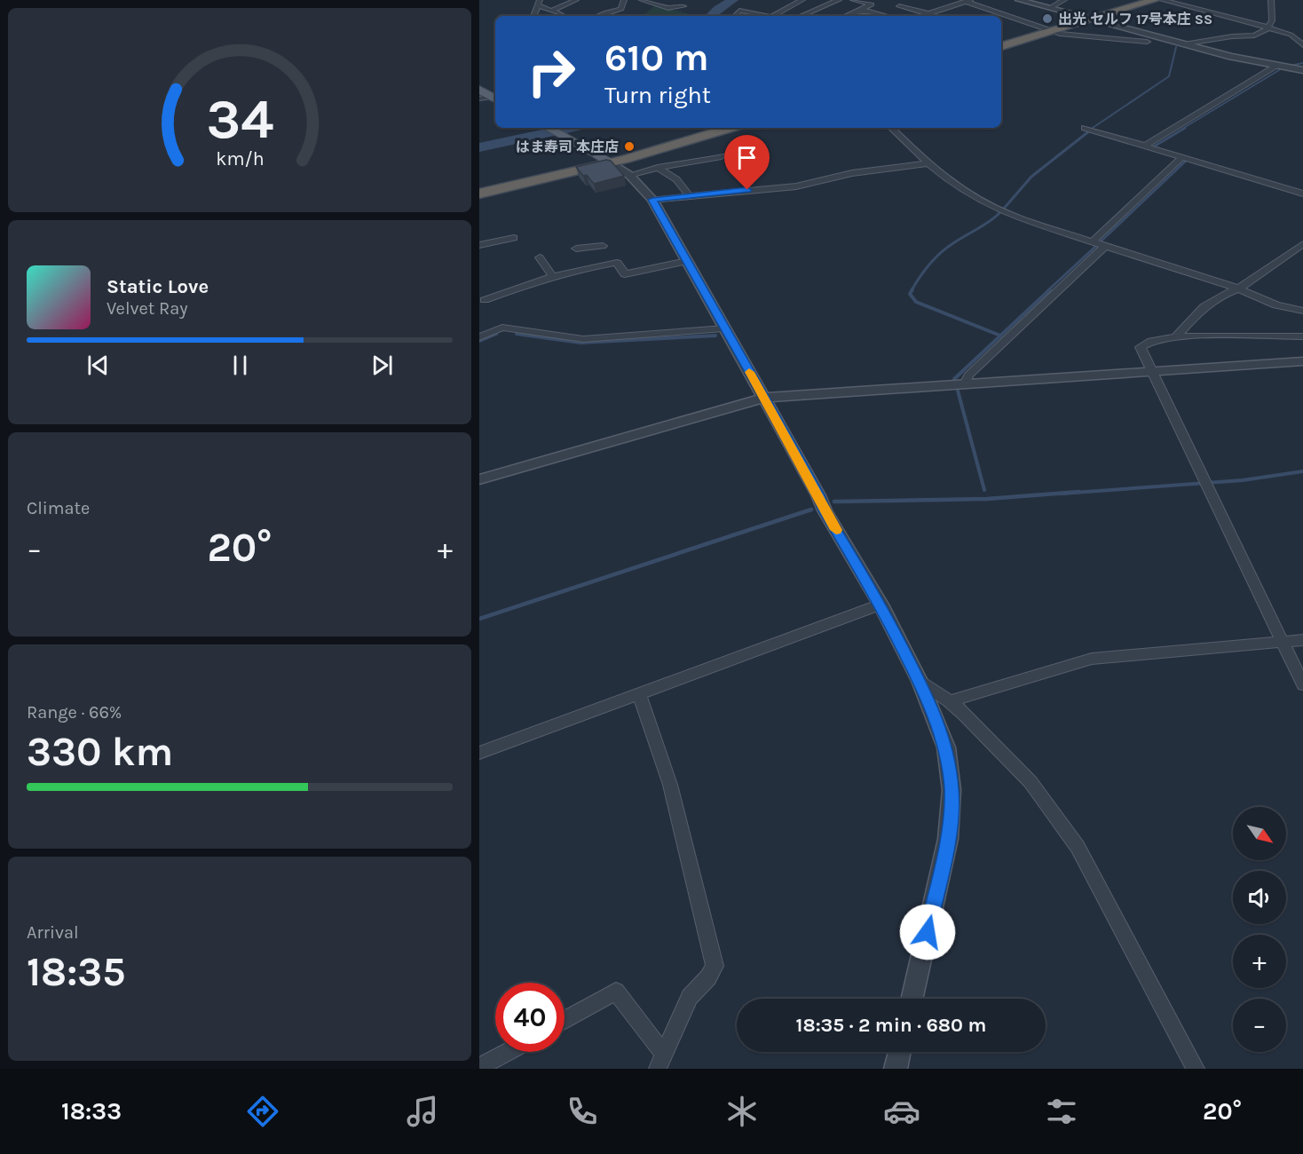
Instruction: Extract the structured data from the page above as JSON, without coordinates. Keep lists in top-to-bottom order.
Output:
{
  "places": ["出光 セルフ 17号本庄 SS", "はま寿司 本庄店"],
  "north": "bottom right",
  "page": {
    "turn": ["610 m", "Turn right"],
    "song": ["Static Love", "Velvet Ray"],
    "tile": [
      "Climate",
      ["Range · 66%", "330 km"],
      ["Arrival", "18:35"]
    ],
    "heat": ["−", "20°", "+"],
    "map_buttons": ["+", "−"],
    "limit": "40",
    "trip": "18:35 · 2 min · 680 m",
    "tabs": ["18:33", "20°"],
    "gauge": ["34", "km/h"]
  }
}
